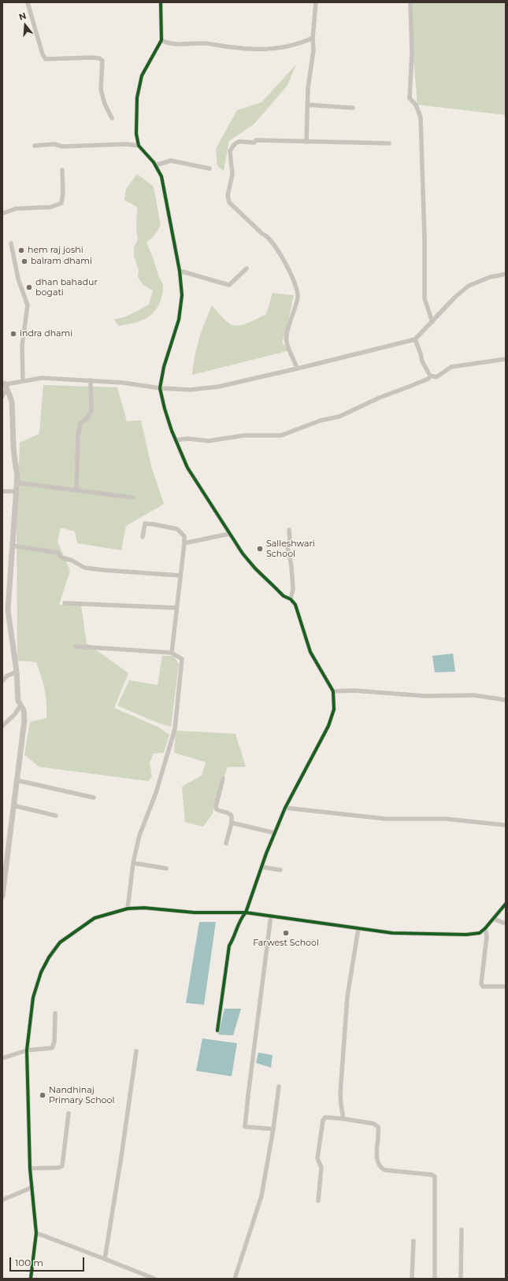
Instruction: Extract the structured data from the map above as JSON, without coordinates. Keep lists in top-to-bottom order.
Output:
{
  "places": [
    "hem raj joshi",
    "balram dhami",
    "dhan bahadur bogati",
    "indra dhami",
    "Salleshwari School",
    "Farwest School",
    "Nandhinaj Primary School"
  ],
  "scale_bar": "100 m",
  "north": "top"
}
